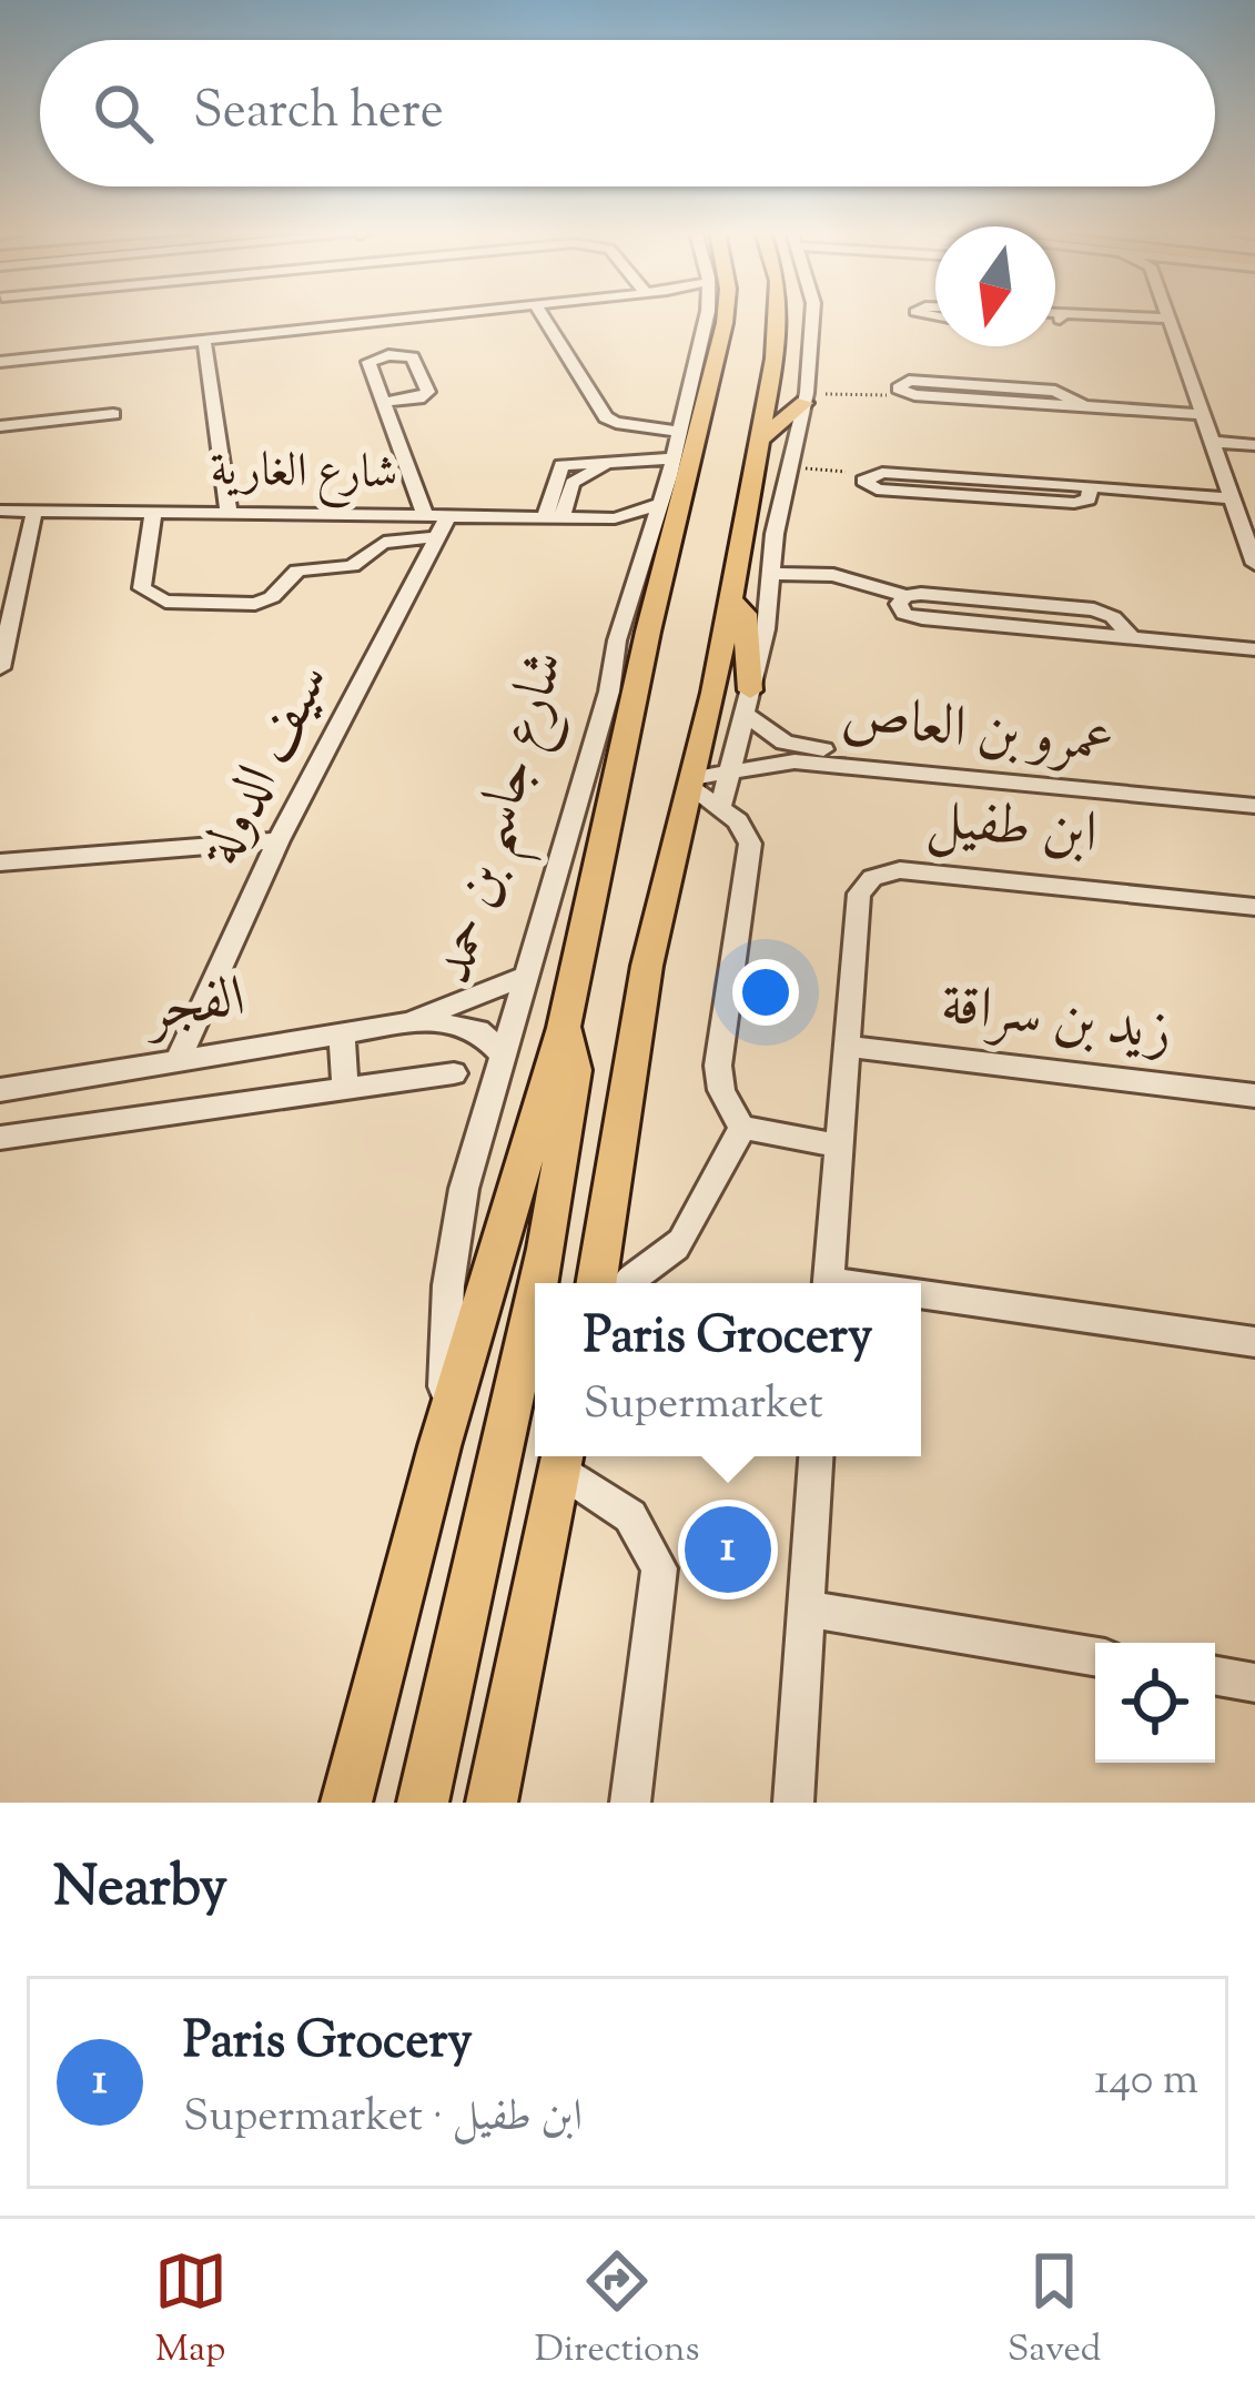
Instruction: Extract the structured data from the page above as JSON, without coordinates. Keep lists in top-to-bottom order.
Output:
{
  "streets": {
    "main road": ["شارع جاسم بن حمد"],
    "street": [
      "شارع الغارية",
      "عمرو بن العاص",
      "سيف الدولة",
      "ابن طفيل",
      "الفجر",
      "زيد بن سراقة"
    ]
  },
  "crossings": [
    ["شارع الغارية", "سيف الدولة"],
    ["شارع الغارية", "شارع جاسم بن حمد"],
    ["سيف الدولة", "الفجر"],
    ["شارع جاسم بن حمد", "الفجر"],
    ["ابن طفيل", "زيد بن سراقة"]
  ],
  "north": "bottom",
  "page": {
    "search": "Search here",
    "popup": ["Paris Grocery", "Supermarket"],
    "pins": "1",
    "heading": "Nearby",
    "list": [
      {
        "mark": "1",
        "name": "Paris Grocery",
        "note": "Supermarket · ابن طفيل",
        "value": "140 m"
      }
    ],
    "nav": ["Map", "Directions", "Saved"]
  }
}
